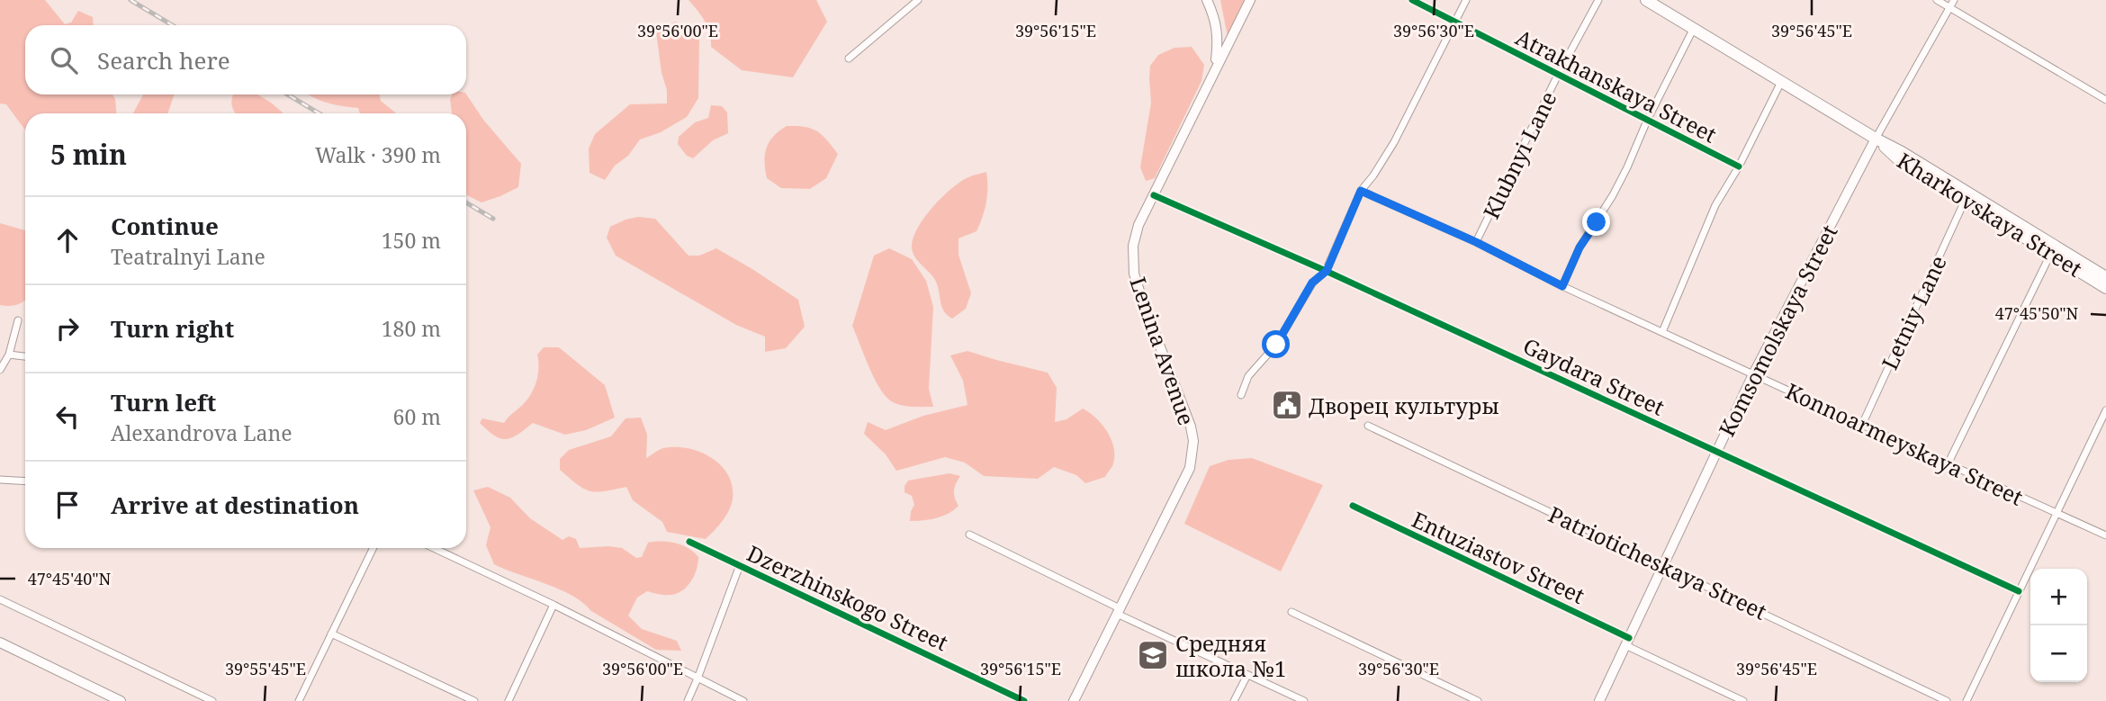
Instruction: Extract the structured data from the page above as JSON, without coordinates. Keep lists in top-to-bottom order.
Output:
{
  "streets": {
    "highway": ["Kharkovskaya Street"],
    "main road": ["Komsomolskaya Street", "Lenina Avenue"],
    "street": [
      "Atrakhanskaya Street",
      "Klubnyi Lane",
      "Letniy Lane",
      "Gaydara Street",
      "Konnoarmeyskaya Street",
      "Entuziastov Street",
      "Patrioticheskaya Street",
      "Dzerzhinskogo Street"
    ]
  },
  "crossings": [
    ["Atrakhanskaya Street", "Klubnyi Lane"],
    ["Klubnyi Lane", "Konnoarmeyskaya Street"],
    ["Kharkovskaya Street", "Letniy Lane"],
    ["Kharkovskaya Street", "Komsomolskaya Street"],
    ["Letniy Lane", "Konnoarmeyskaya Street"],
    ["Komsomolskaya Street", "Gaydara Street"],
    ["Komsomolskaya Street", "Konnoarmeyskaya Street"],
    ["Komsomolskaya Street", "Entuziastov Street"],
    ["Komsomolskaya Street", "Patrioticheskaya Street"],
    ["Lenina Avenue", "Gaydara Street"]
  ],
  "places": {
    "public building": ["Дворец культуры"],
    "school or university": ["Средняя школа №1"]
  },
  "page": {
    "search": "Search here",
    "heading": ["5 min", "Walk · 390 m"],
    "list": [
      ["Continue", "Teatralnyi Lane", "150 m"],
      ["Turn right", "180 m"],
      ["Turn left", "Alexandrova Lane", "60 m"],
      "Arrive at destination"
    ],
    "map_buttons": ["+", "−"]
  },
  "coordinates": [
    "39°56'00\"E",
    "39°56'15\"E",
    "39°56'30\"E",
    "39°56'45\"E",
    "47°45'50\"N",
    "47°45'40\"N",
    "39°55'45\"E"
  ]
}
